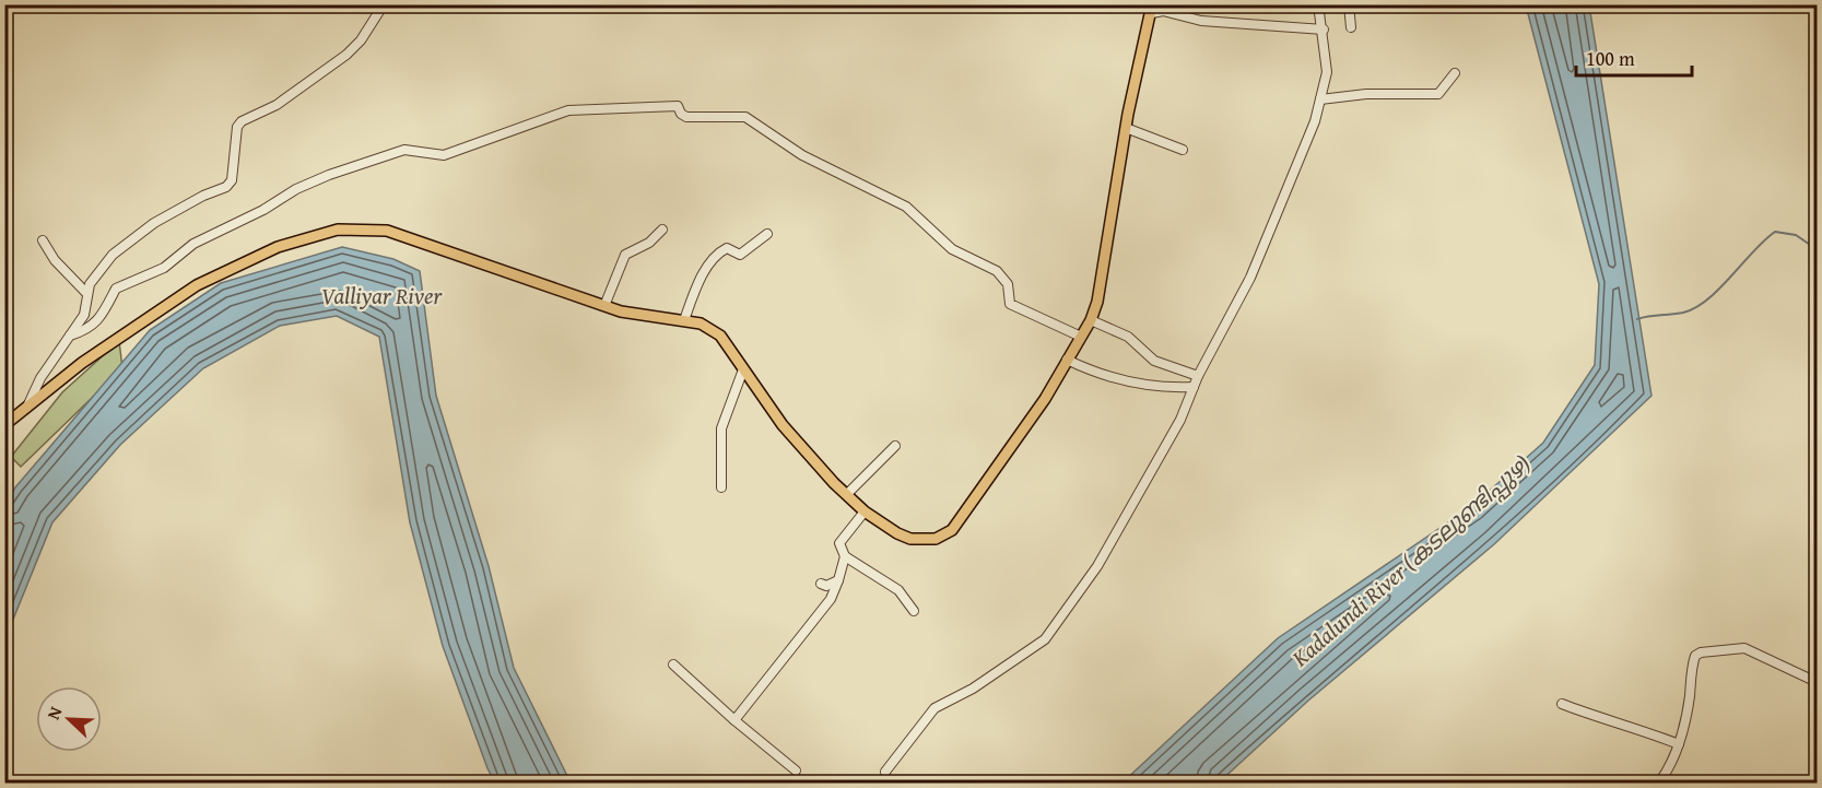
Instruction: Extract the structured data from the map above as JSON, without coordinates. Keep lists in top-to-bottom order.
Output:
{
  "water": ["Valliyar River", "Kadalundi River (കടലുണ്ടിപ്പുഴ)"],
  "scale_bar": "100 m",
  "north": "top left"
}
